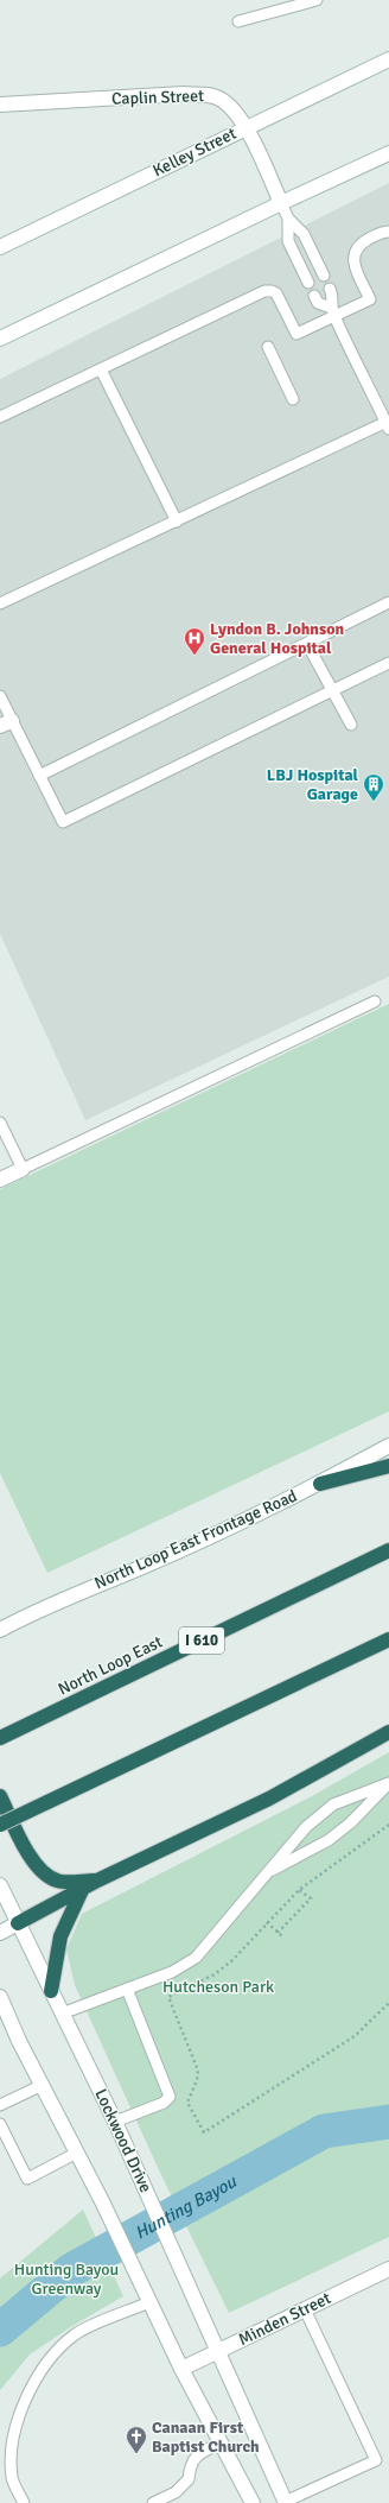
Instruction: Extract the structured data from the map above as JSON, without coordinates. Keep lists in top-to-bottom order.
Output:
{
  "streets": {
    "highway": ["I 610", "North Loop East"],
    "main road": [
      "Caplin Street",
      "Kelley Street",
      "North Loop East Frontage Road",
      "Lockwood Drive",
      "Minden Street"
    ]
  },
  "crossings": [
    ["Caplin Street", "Kelley Street"],
    ["Lockwood Drive", "Minden Street"]
  ],
  "water": ["Hunting Bayou"],
  "parks": ["Hutcheson Park", "Hunting Bayou Greenway"],
  "places": {
    "hospital": ["Lyndon B. Johnson General Hospital"],
    "building": ["LBJ Hospital Garage"],
    "church": ["Canaan First Baptist Church"]
  }
}
